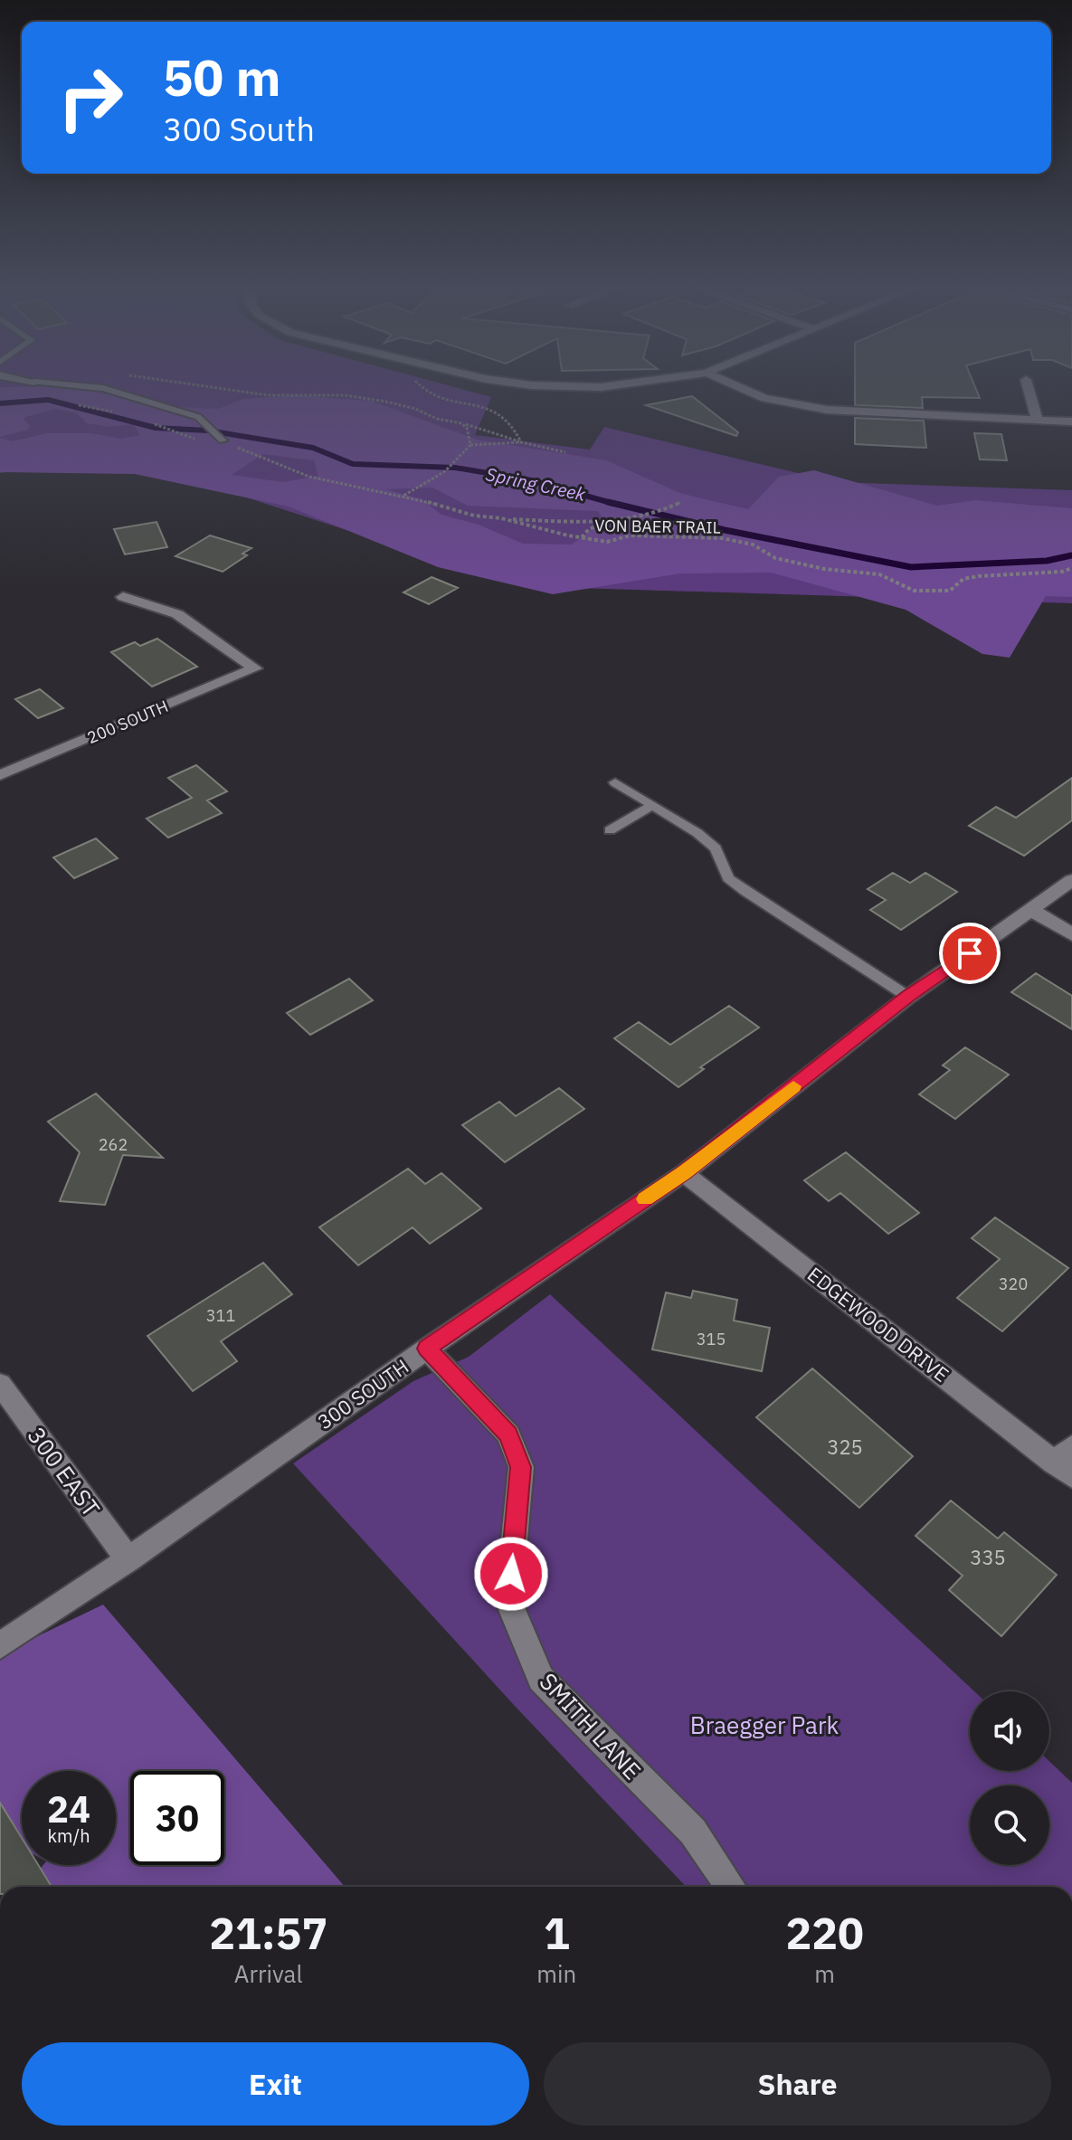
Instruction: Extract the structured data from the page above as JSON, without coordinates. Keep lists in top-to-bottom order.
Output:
{
  "streets": {
    "street": [
      "200 SOUTH",
      "EDGEWOOD DRIVE",
      "300 SOUTH",
      "300 EAST",
      "SMITH LANE"
    ],
    "path": ["VON BAER TRAIL"]
  },
  "crossings": [
    ["EDGEWOOD DRIVE", "300 SOUTH"],
    ["300 SOUTH", "300 EAST"],
    ["300 SOUTH", "SMITH LANE"]
  ],
  "water": ["Spring Creek"],
  "parks": ["Braegger Park"],
  "house_numbers": [
    "262",
    "320",
    "311",
    "315",
    "325",
    "335"
  ],
  "page": {
    "turn": ["50 m", "300 South"],
    "speed": "24 km/h",
    "limit": "30",
    "eta": [
      "21:57",
      "Arrival",
      "1",
      "min",
      "220",
      "m"
    ],
    "buttons": ["Exit", "Share"]
  }
}
